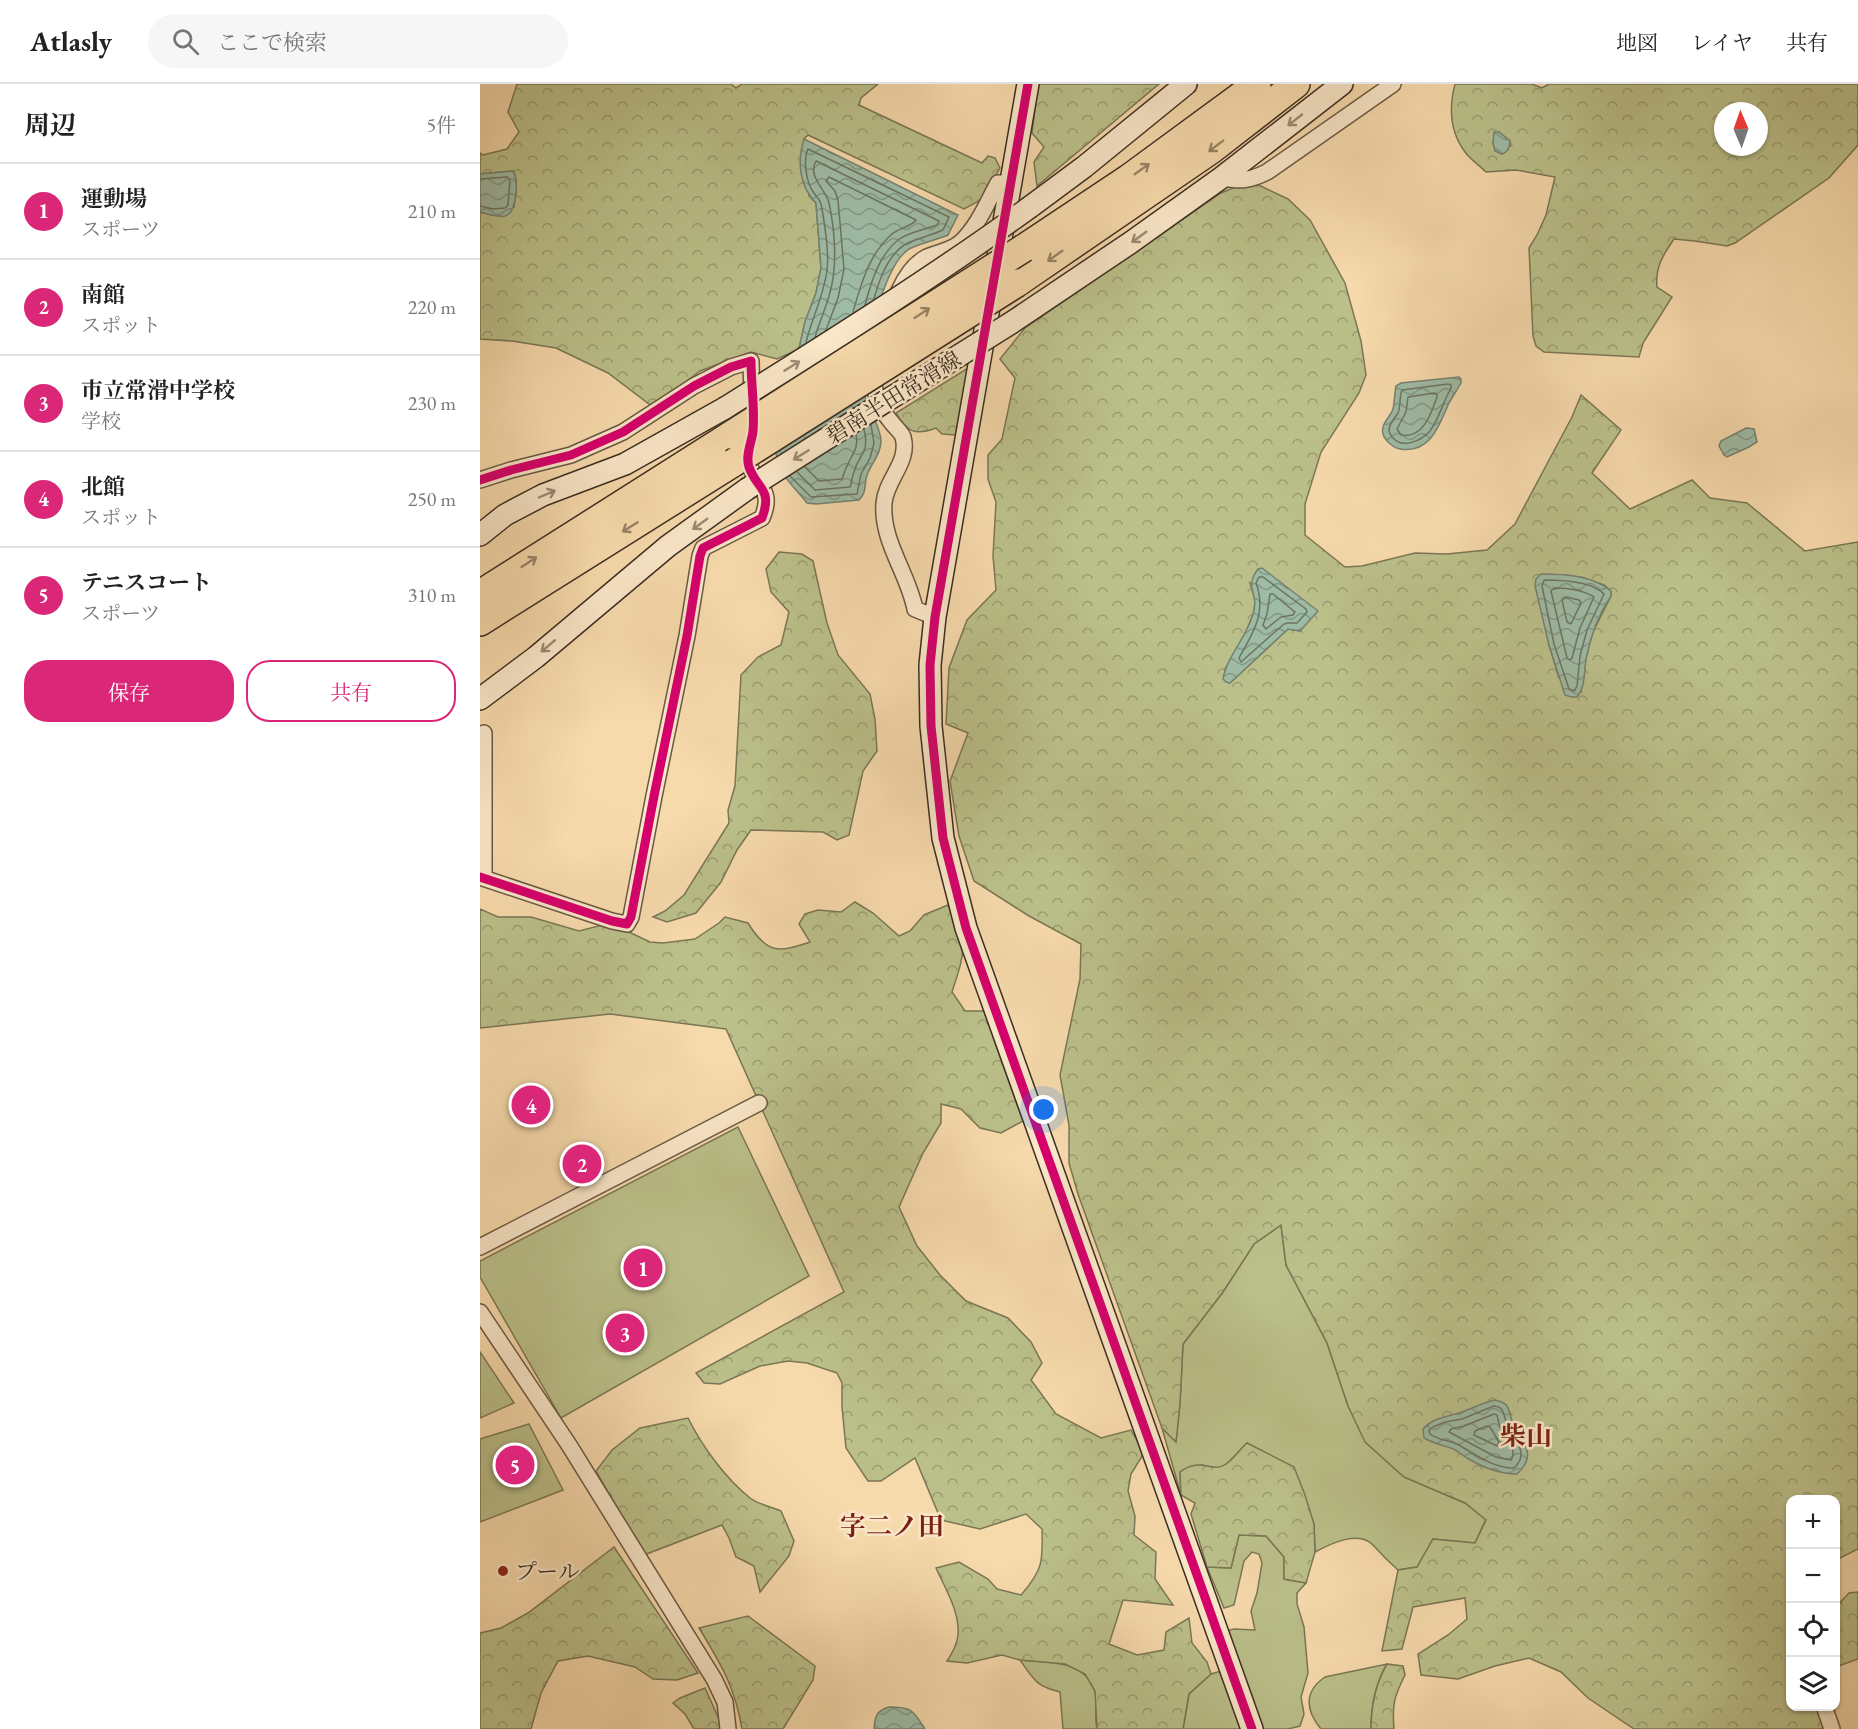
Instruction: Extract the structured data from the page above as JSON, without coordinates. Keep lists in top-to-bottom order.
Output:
{
  "streets": {
    "main road": ["碧南半田常滑線"]
  },
  "districts": ["柴山", "字二ノ田"],
  "places": ["プール"],
  "north": "top",
  "page": {
    "header": "Atlasly",
    "search": "ここで検索",
    "nav": ["地図", "レイヤ", "共有"],
    "heading": ["周辺", "5件"],
    "list": [
      {
        "mark": "1",
        "name": "運動場",
        "note": "スポーツ",
        "value": "210 m"
      },
      {
        "mark": "2",
        "name": "南館",
        "note": "スポット",
        "value": "220 m"
      },
      {
        "mark": "3",
        "name": "市立常滑中学校",
        "note": "学校",
        "value": "230 m"
      },
      {
        "mark": "4",
        "name": "北館",
        "note": "スポット",
        "value": "250 m"
      },
      {
        "mark": "5",
        "name": "テニスコート",
        "note": "スポーツ",
        "value": "310 m"
      }
    ],
    "buttons": ["保存", "共有"],
    "pins": [
      "4",
      "2",
      "1",
      "3",
      "5"
    ],
    "map_buttons": ["+", "−"]
  }
}
